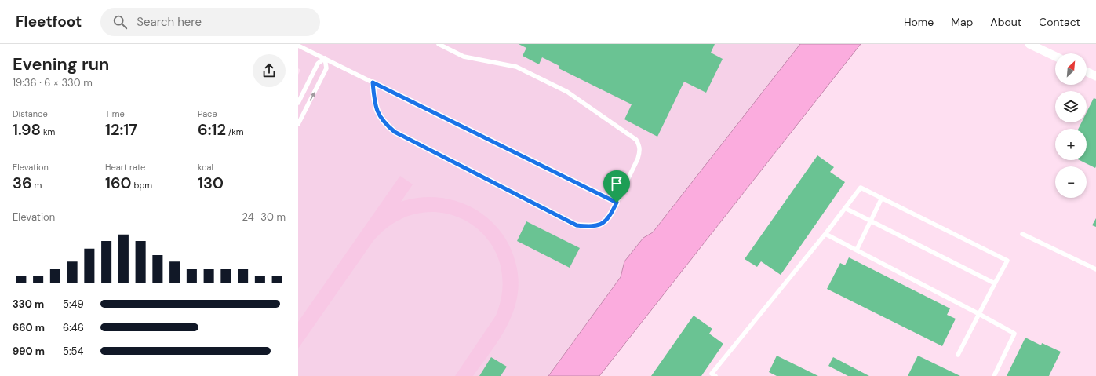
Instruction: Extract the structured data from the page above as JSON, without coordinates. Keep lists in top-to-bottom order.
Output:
{
  "north": "top right",
  "page": {
    "header": "Fleetfoot",
    "search": "Search here",
    "nav": [
      "Home",
      "Map",
      "About",
      "Contact"
    ],
    "heading": ["Evening run", "19:36 · 6 × 330 m"],
    "map_buttons": ["+", "−"],
    "stats": [
      ["Distance", "1.98 km"],
      ["Time", "12:17"],
      ["Pace", "6:12 /km"],
      ["Elevation", "36 m"],
      ["Heart rate", "160 bpm"],
      ["kcal", "130"]
    ],
    "chart": ["Elevation", "24–30 m"],
    "list": [
      {
        "name": "330 m",
        "note": "5:49"
      },
      {
        "name": "660 m",
        "note": "6:46"
      },
      {
        "name": "990 m",
        "note": "5:54"
      }
    ]
  }
}
